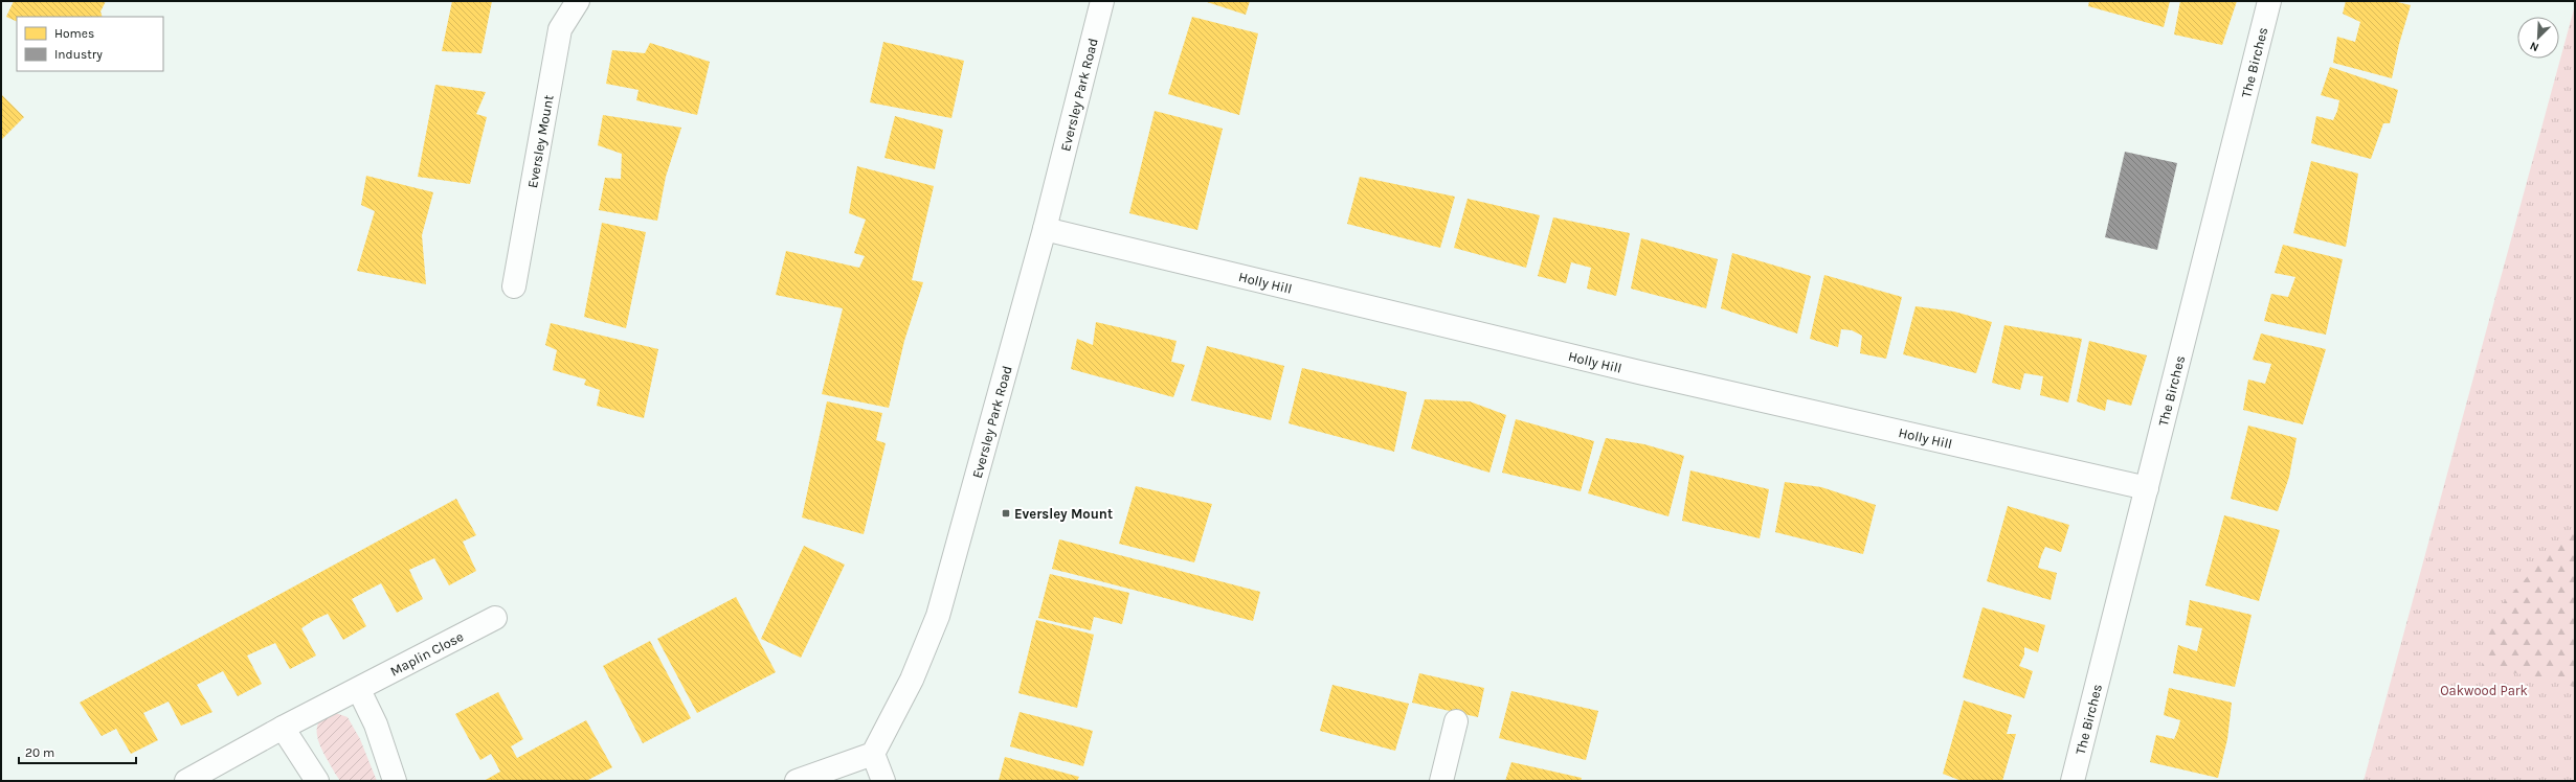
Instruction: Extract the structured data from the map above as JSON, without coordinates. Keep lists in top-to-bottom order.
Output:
{
  "streets": {
    "street": [
      "The Birches",
      "Eversley Park Road",
      "Eversley Mount",
      "Holly Hill",
      "Maplin Close"
    ]
  },
  "crossings": [
    ["The Birches", "Holly Hill"],
    ["Eversley Park Road", "Holly Hill"]
  ],
  "parks": ["Oakwood Park"],
  "places": {
    "transit": ["Eversley Mount"]
  },
  "legend": ["Homes", "Industry"],
  "scale_bar": "20 m",
  "north": "bottom left"
}
